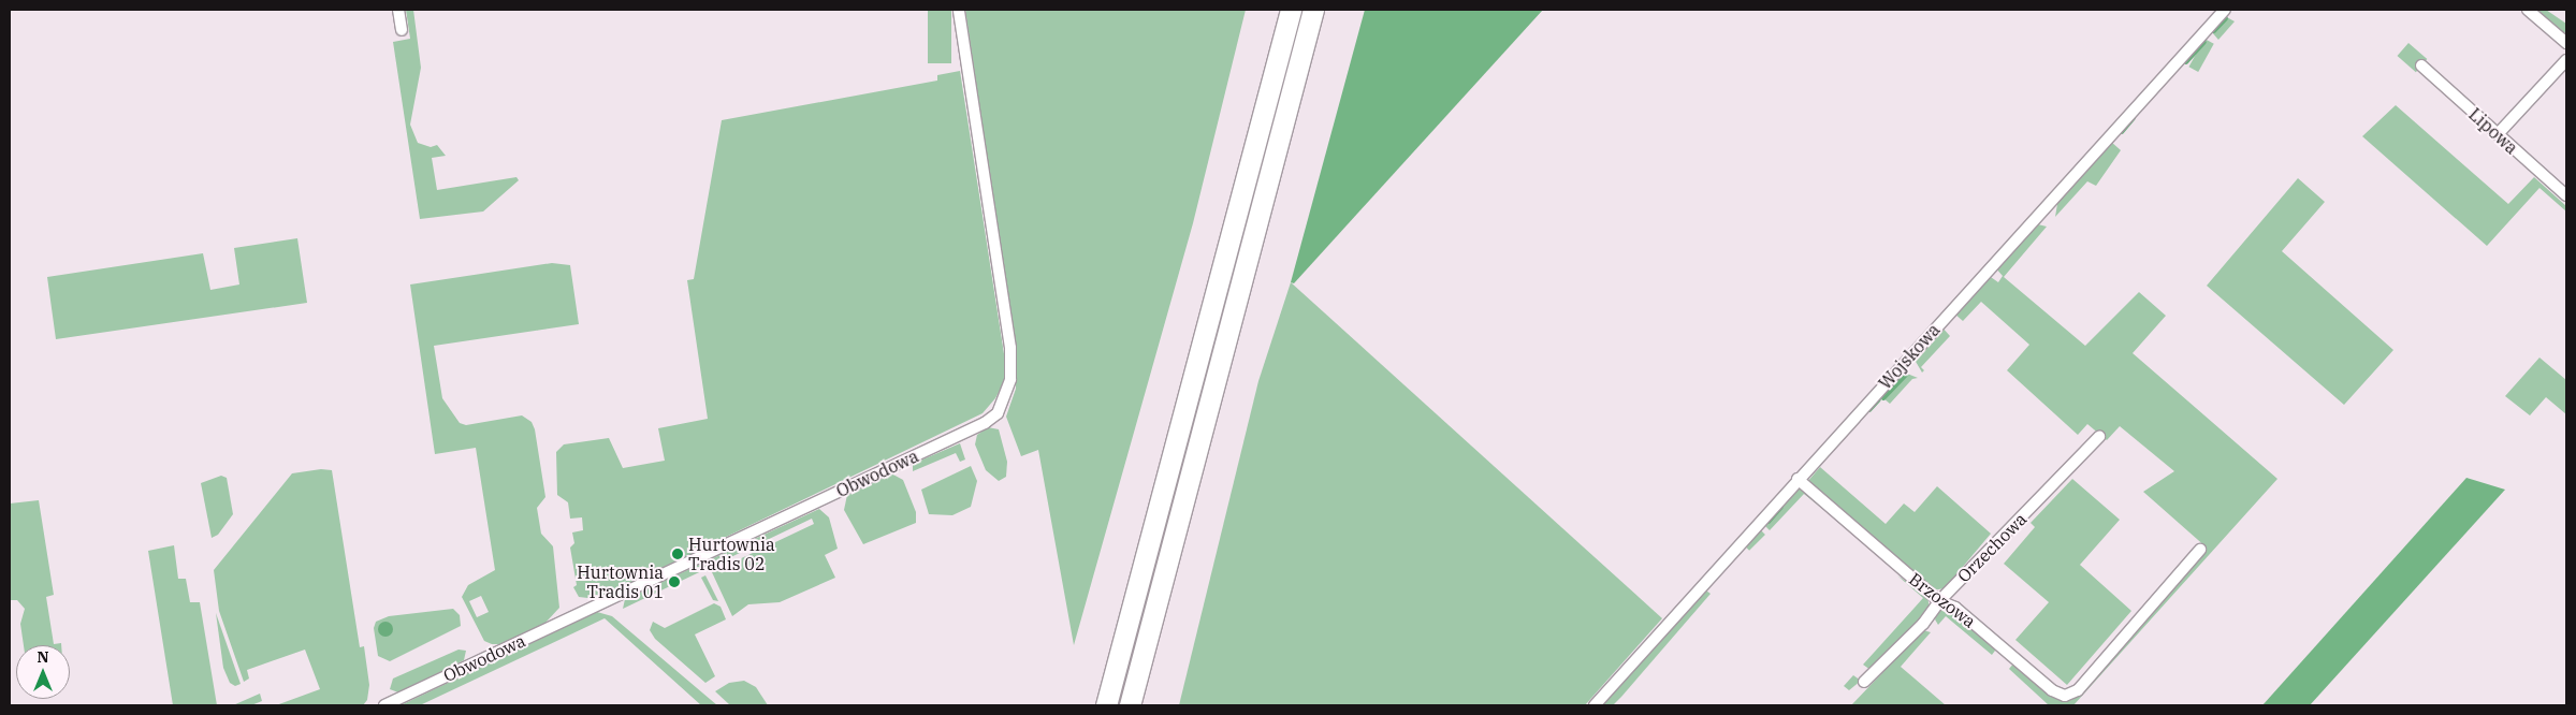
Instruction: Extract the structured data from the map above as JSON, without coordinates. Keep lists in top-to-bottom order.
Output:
{
  "streets": {
    "street": [
      "Lipowa",
      "Wojskowa",
      "Obwodowa",
      "Orzechowa",
      "Brzozowa"
    ]
  },
  "crossings": [
    ["Wojskowa", "Brzozowa"],
    ["Orzechowa", "Brzozowa"]
  ],
  "places": ["Hurtownia Tradis 02", "Hurtownia Tradis 01"],
  "north": "top"
}
